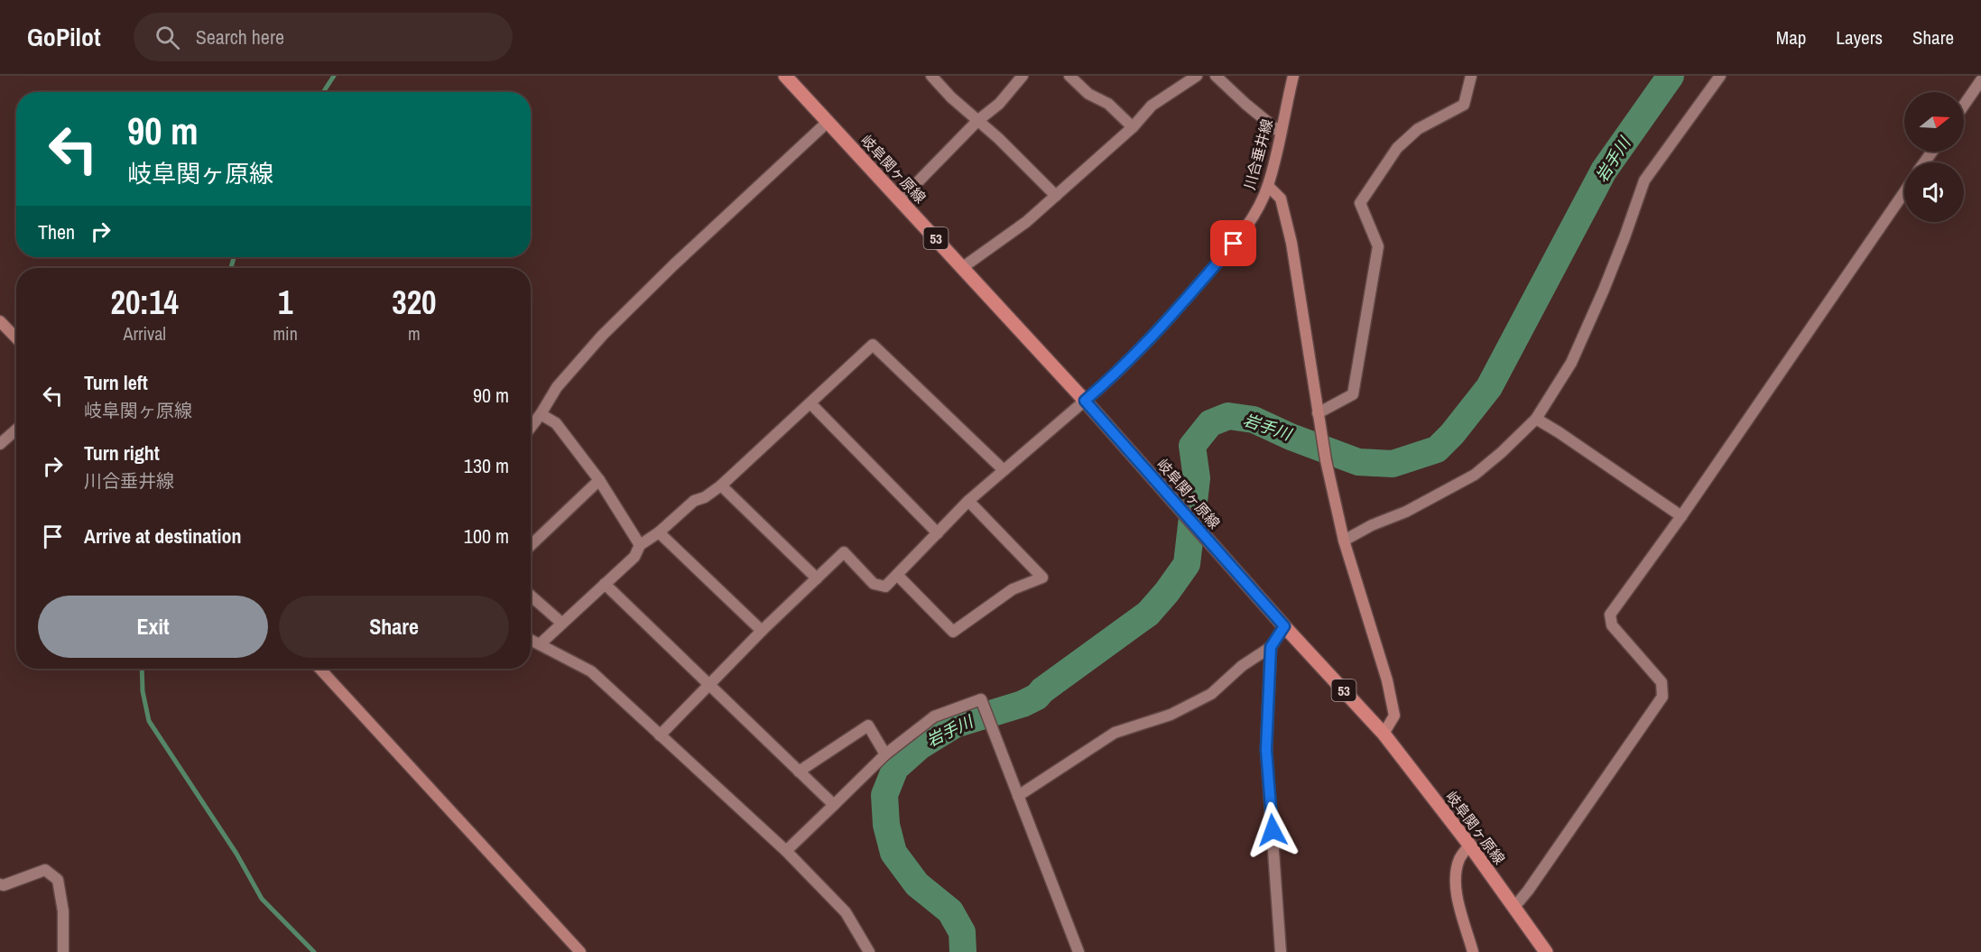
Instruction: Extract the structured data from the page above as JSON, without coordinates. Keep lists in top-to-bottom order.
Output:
{
  "streets": {
    "main road": ["岐阜関ヶ原線", "53"],
    "street": ["川合垂井線"]
  },
  "crossings": [
    ["川合垂井線", "岐阜関ヶ原線"]
  ],
  "water": ["岩手川"],
  "north": "right",
  "page": {
    "header": "GoPilot",
    "search": "Search here",
    "nav": ["Map", "Layers", "Share"],
    "turn": ["90 m", "岐阜関ヶ原線"],
    "then": "Then",
    "eta": [
      "20:14",
      "Arrival",
      "1",
      "min",
      "320",
      "m"
    ],
    "list": [
      {
        "name": "Turn left",
        "note": "岐阜関ヶ原線",
        "value": "90 m"
      },
      {
        "name": "Turn right",
        "note": "川合垂井線",
        "value": "130 m"
      },
      {
        "name": "Arrive at destination",
        "value": "100 m"
      }
    ],
    "buttons": ["Exit", "Share"]
  }
}
